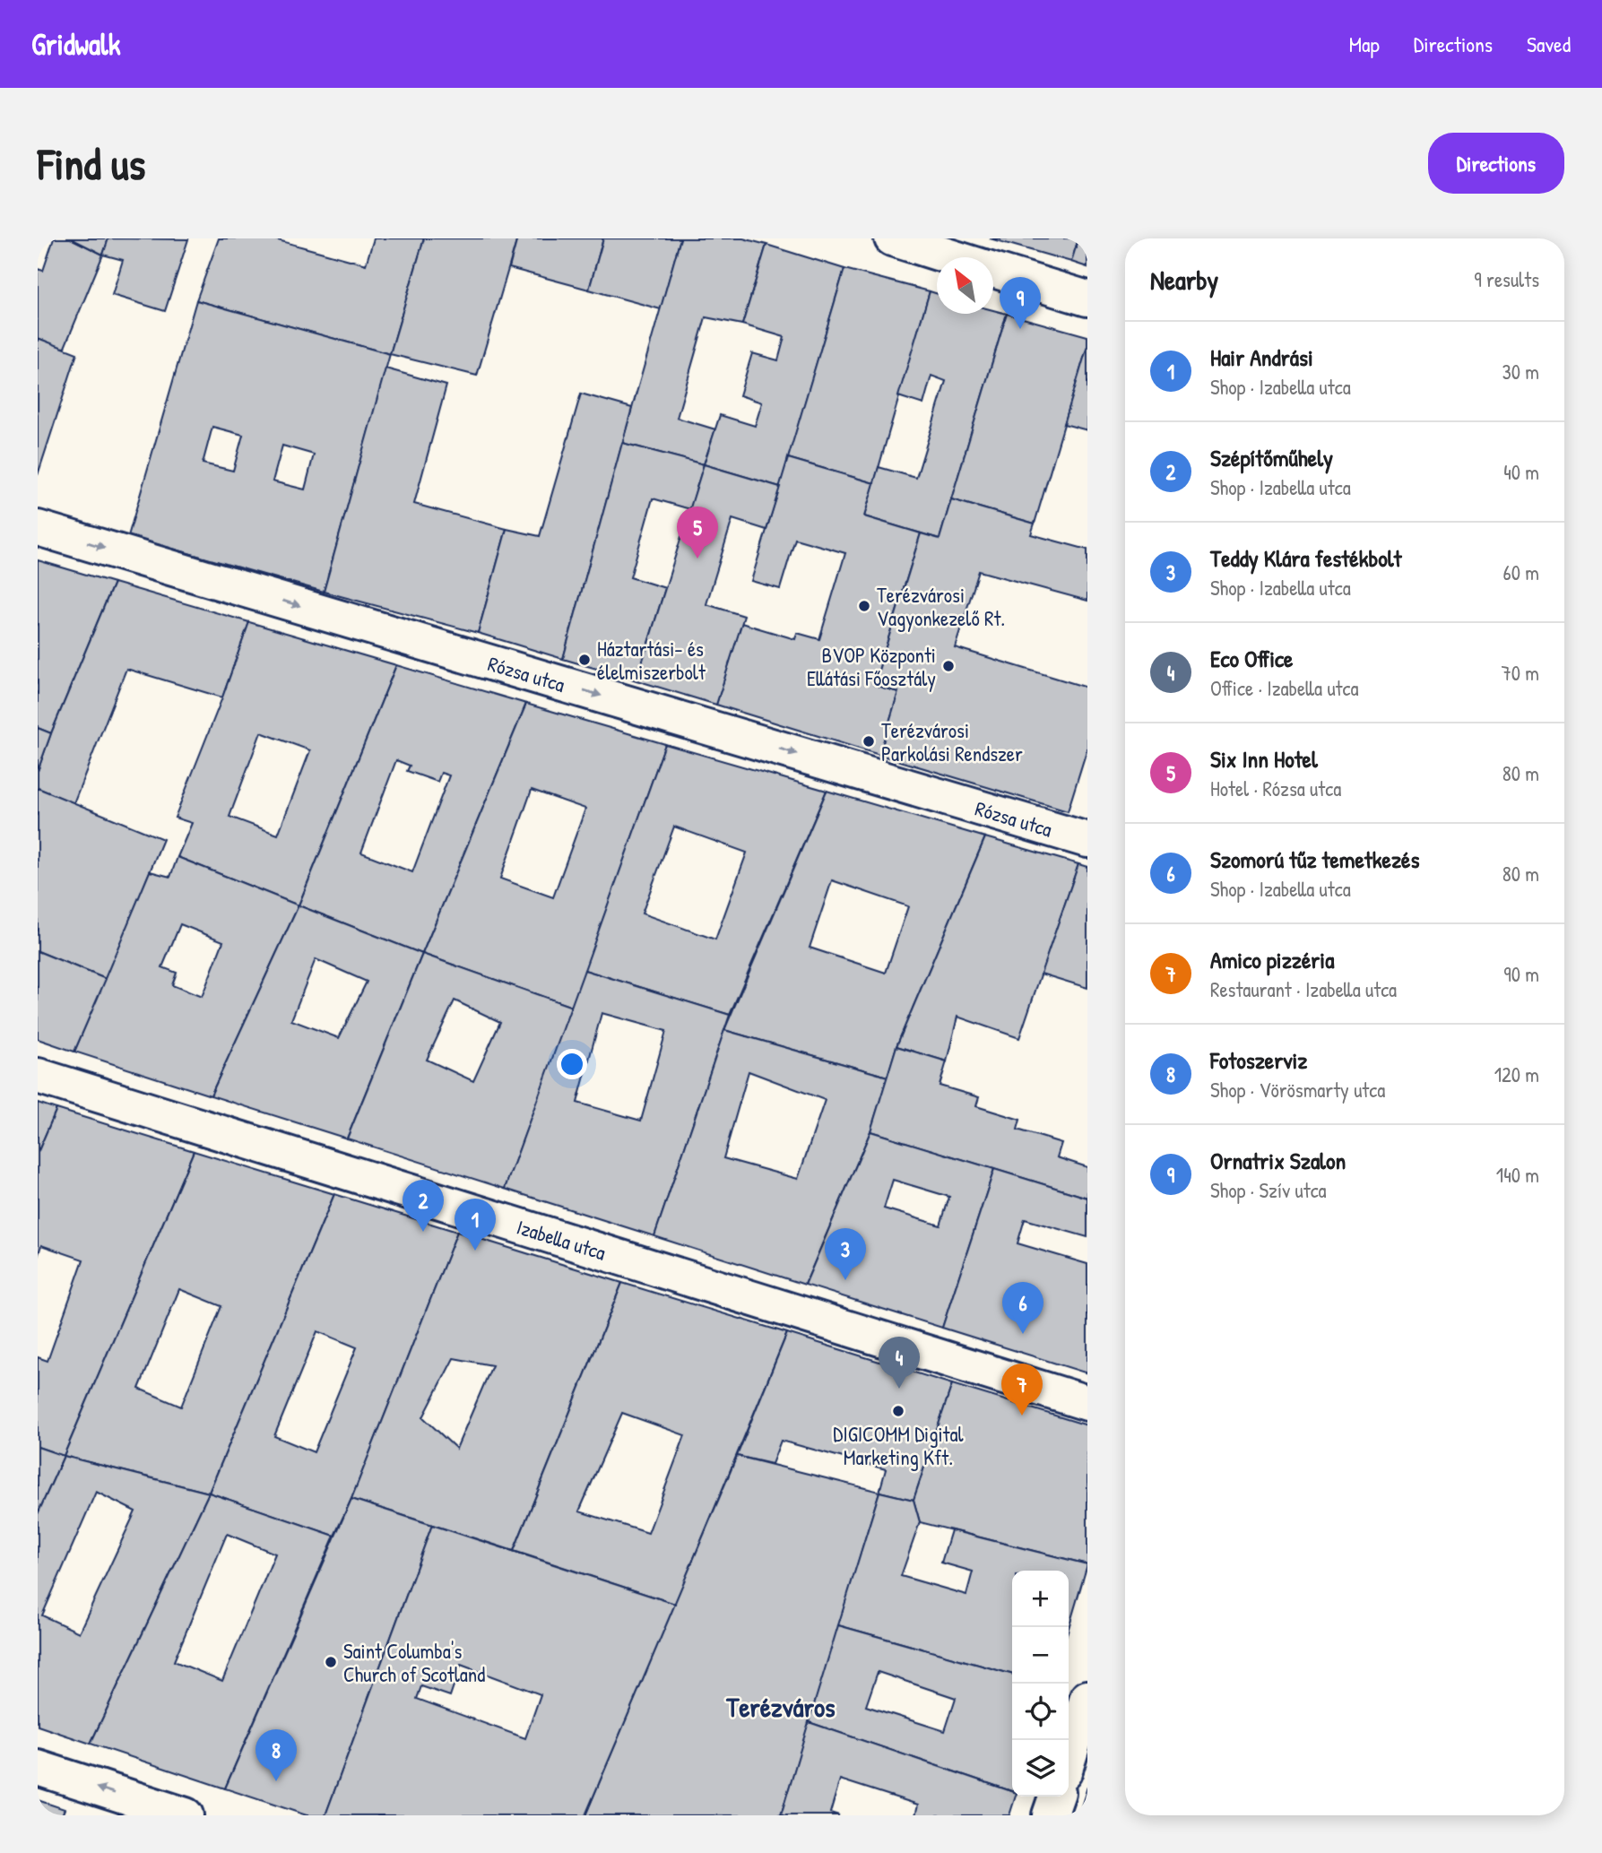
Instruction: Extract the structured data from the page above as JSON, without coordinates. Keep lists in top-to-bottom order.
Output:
{
  "streets": {
    "street": ["Rózsa utca", "Izabella utca"]
  },
  "one_way": ["Rózsa utca"],
  "districts": ["Terézváros"],
  "places": [
    "Terézvárosi Vagyonkezelő Rt.",
    "Háztartási- és élelmiszerbolt",
    "BVOP Központi Ellátási Főosztály",
    "Terézvárosi Parkolási Rendszer",
    "DIGICOMM Digital Marketing Kft.",
    "Saint Columba's Church of Scotland"
  ],
  "north": "top left",
  "page": {
    "header": "Gridwalk",
    "nav": ["Map", "Directions", "Saved"],
    "buttons": "Directions",
    "title": "Find us",
    "heading": ["Nearby", "9 results"],
    "pins": [
      "9",
      "5",
      "2",
      "1",
      "3",
      "6",
      "4",
      "7",
      "8"
    ],
    "list": [
      {
        "mark": "1",
        "name": "Hair Andrási",
        "note": "Shop · Izabella utca",
        "value": "30 m"
      },
      {
        "mark": "2",
        "name": "Szépítőműhely",
        "note": "Shop · Izabella utca",
        "value": "40 m"
      },
      {
        "mark": "3",
        "name": "Teddy Klára festékbolt",
        "note": "Shop · Izabella utca",
        "value": "60 m"
      },
      {
        "mark": "4",
        "name": "Eco Office",
        "note": "Office · Izabella utca",
        "value": "70 m"
      },
      {
        "mark": "5",
        "name": "Six Inn Hotel",
        "note": "Hotel · Rózsa utca",
        "value": "80 m"
      },
      {
        "mark": "6",
        "name": "Szomorú tűz temetkezés",
        "note": "Shop · Izabella utca",
        "value": "80 m"
      },
      {
        "mark": "7",
        "name": "Amico pizzéria",
        "note": "Restaurant · Izabella utca",
        "value": "90 m"
      },
      {
        "mark": "8",
        "name": "Fotoszerviz",
        "note": "Shop · Vörösmarty utca",
        "value": "120 m"
      },
      {
        "mark": "9",
        "name": "Ornatrix Szalon",
        "note": "Shop · Szív utca",
        "value": "140 m"
      }
    ],
    "map_buttons": ["+", "−"]
  }
}
